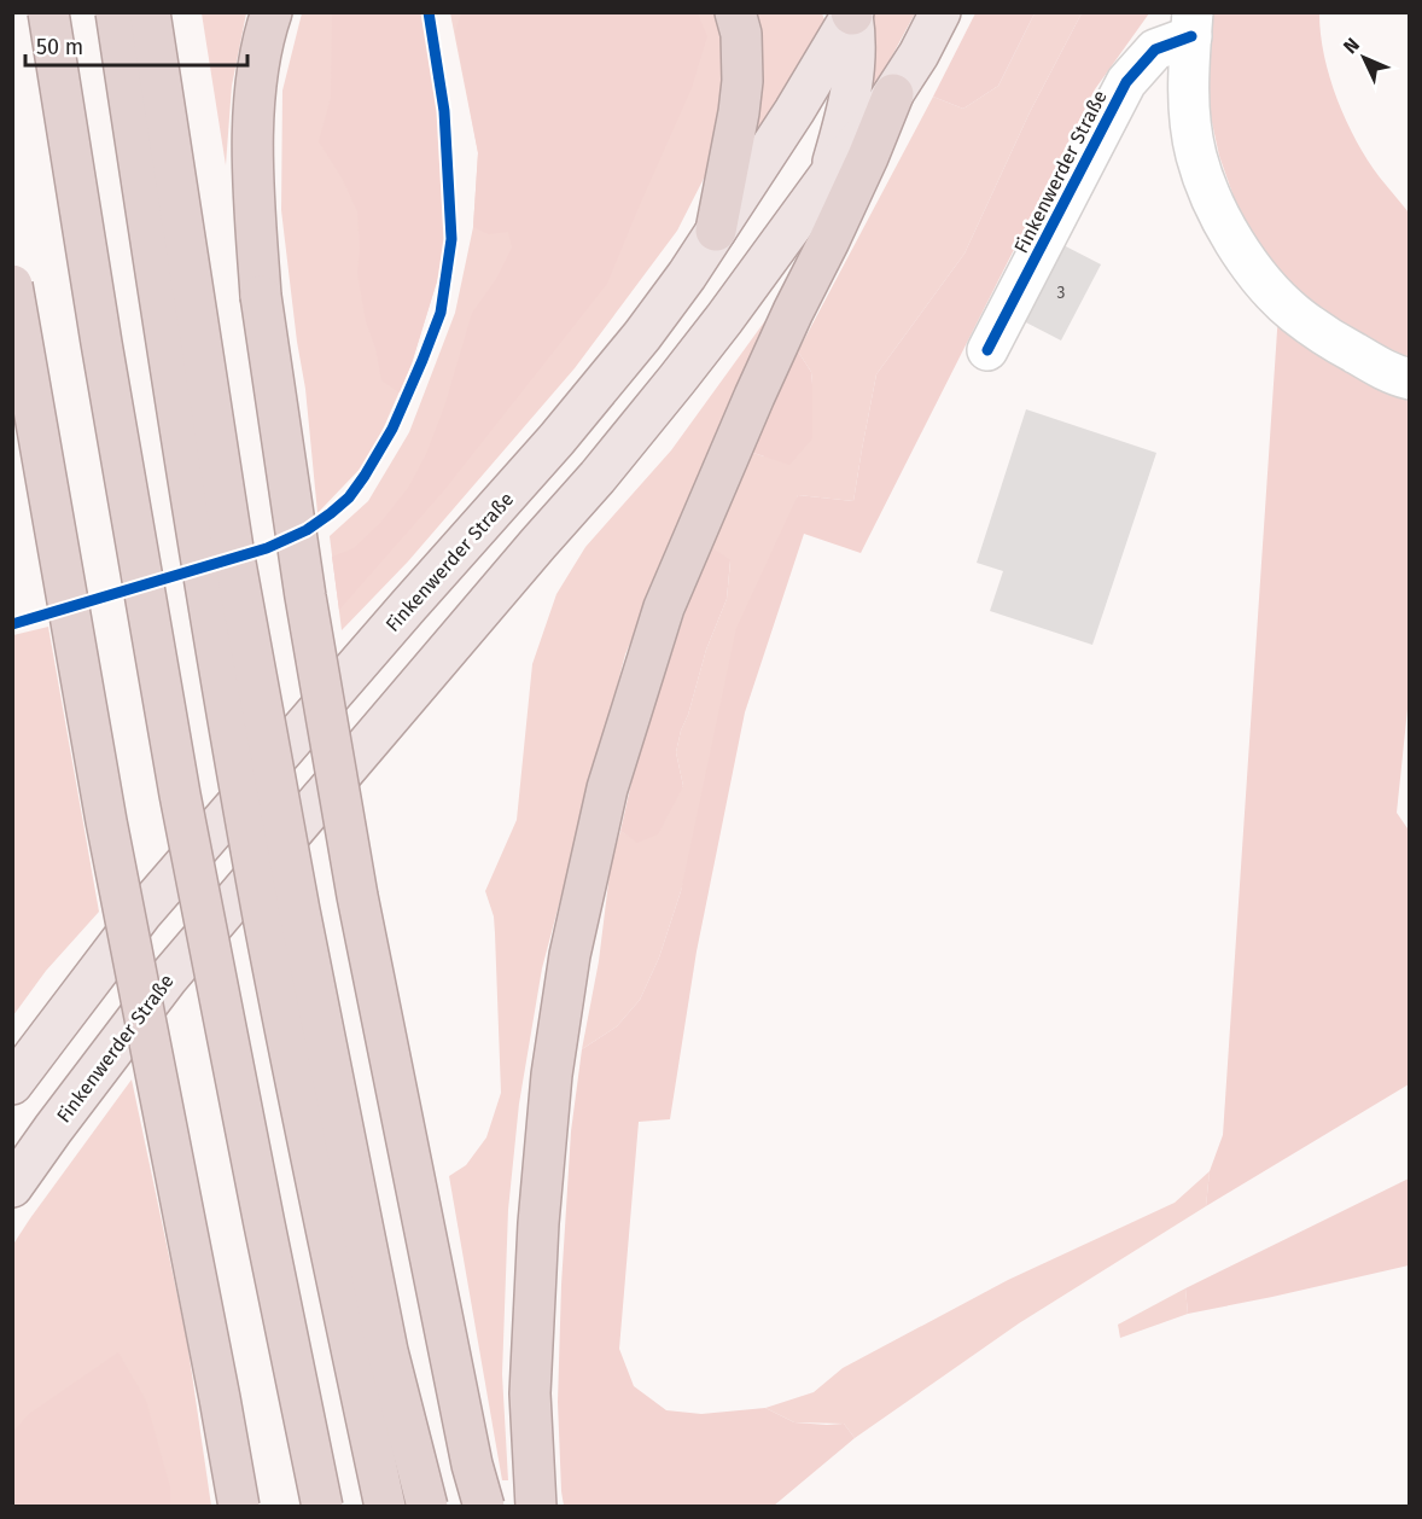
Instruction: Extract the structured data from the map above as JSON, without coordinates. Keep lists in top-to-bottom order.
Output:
{
  "streets": {
    "main road": ["Finkenwerder Straße"]
  },
  "house_numbers": ["3"],
  "scale_bar": "50 m",
  "north": "top left"
}
